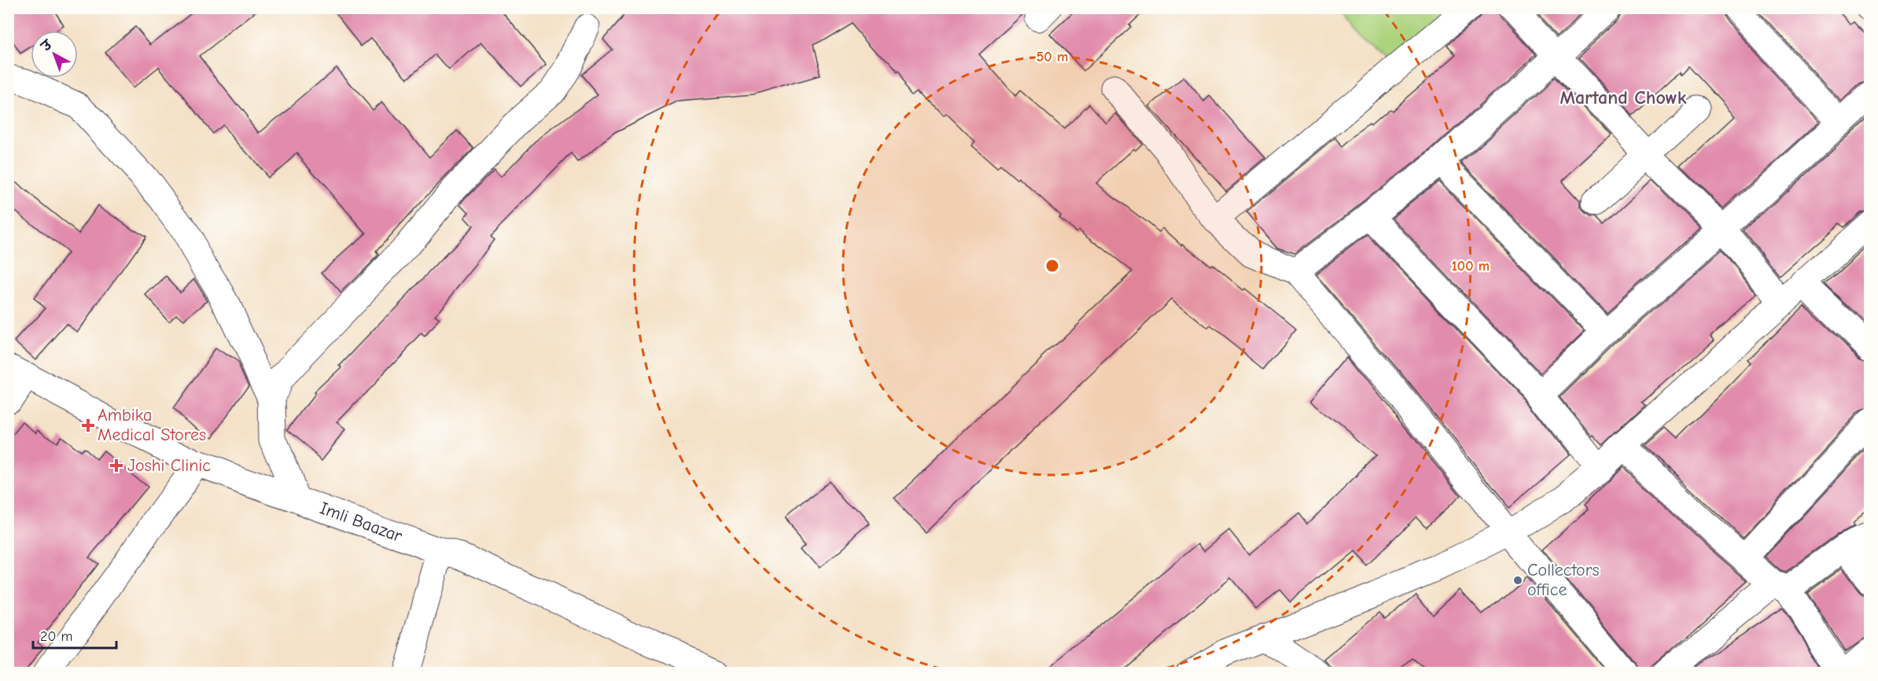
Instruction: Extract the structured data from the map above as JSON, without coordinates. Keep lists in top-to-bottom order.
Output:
{
  "streets": {
    "street": ["Imli Baazar"]
  },
  "districts": ["Martand Chowk"],
  "places": {
    "health": ["Ambika Medical Stores", "Joshi Clinic"],
    "other": ["Collectors office"]
  },
  "scale_bar": "20 m",
  "north": "top left",
  "rings": ["50 m", "100 m"]
}
